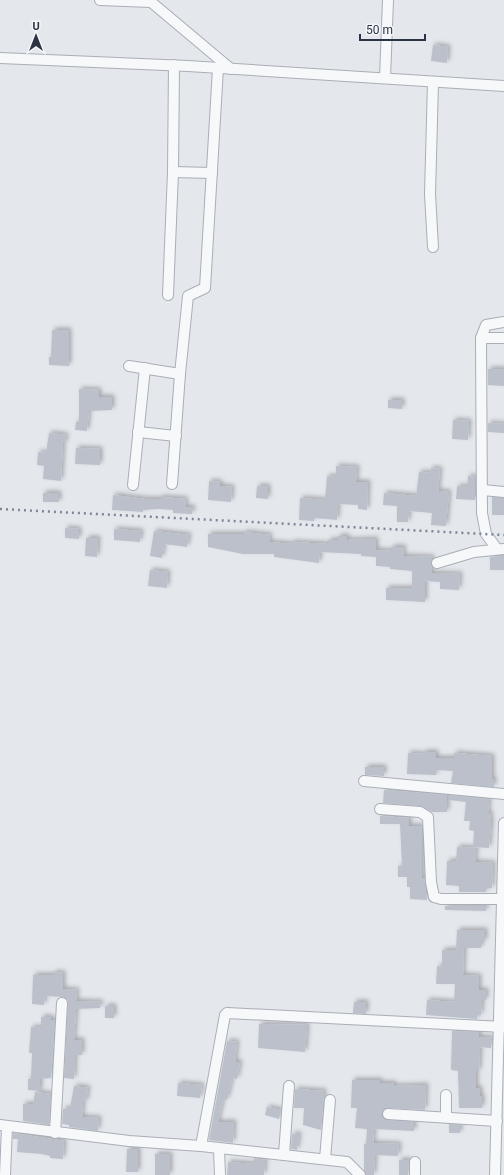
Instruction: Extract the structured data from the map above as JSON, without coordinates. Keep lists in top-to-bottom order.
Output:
{
  "scale_bar": "50 m",
  "north": "top"
}
